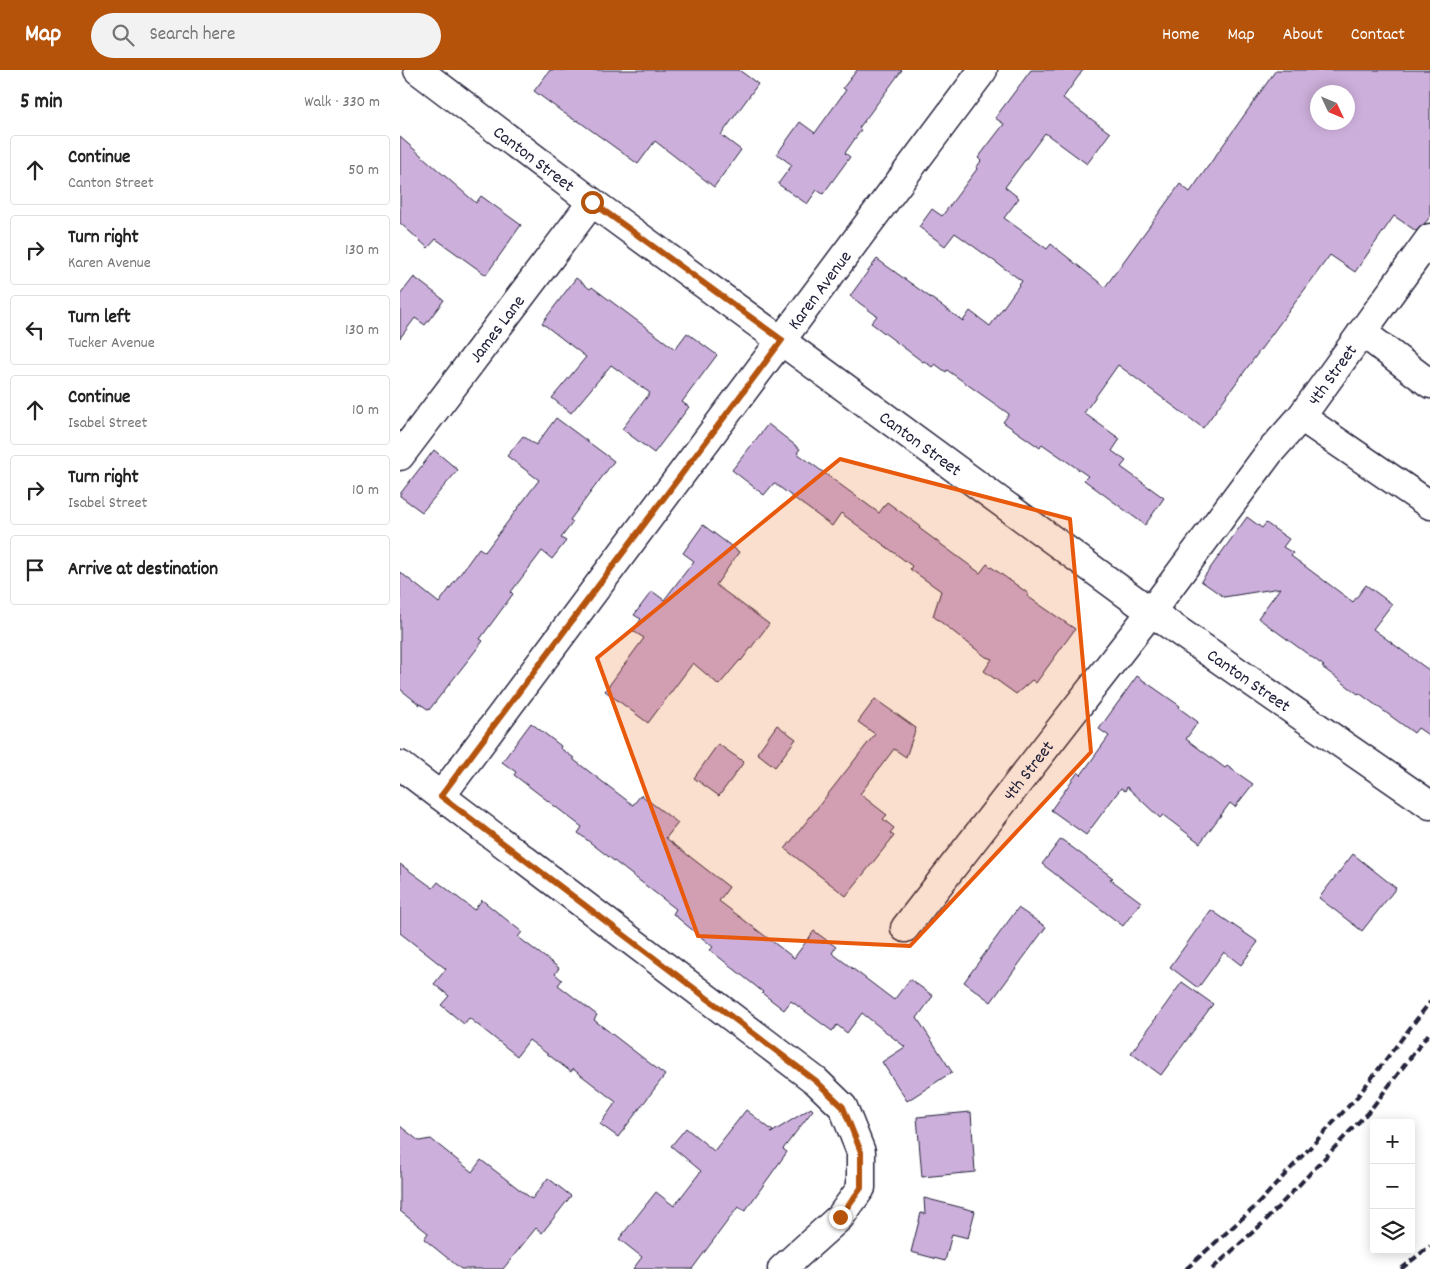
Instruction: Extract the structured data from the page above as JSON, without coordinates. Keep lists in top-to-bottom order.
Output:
{
  "streets": {
    "street": [
      "Canton Street",
      "Karen Avenue",
      "James Lane",
      "4th Street"
    ]
  },
  "crossings": [
    ["Canton Street", "Karen Avenue"],
    ["Canton Street", "James Lane"],
    ["Canton Street", "4th Street"]
  ],
  "north": "bottom right",
  "page": {
    "header": "Map",
    "search": "Search here",
    "nav": [
      "Home",
      "Map",
      "About",
      "Contact"
    ],
    "heading": ["5 min", "Walk · 330 m"],
    "list": [
      ["Continue", "Canton Street", "50 m"],
      ["Turn right", "Karen Avenue", "130 m"],
      ["Turn left", "Tucker Avenue", "130 m"],
      ["Continue", "Isabel Street", "10 m"],
      ["Turn right", "Isabel Street", "10 m"],
      "Arrive at destination"
    ],
    "map_buttons": ["+", "−"]
  }
}
